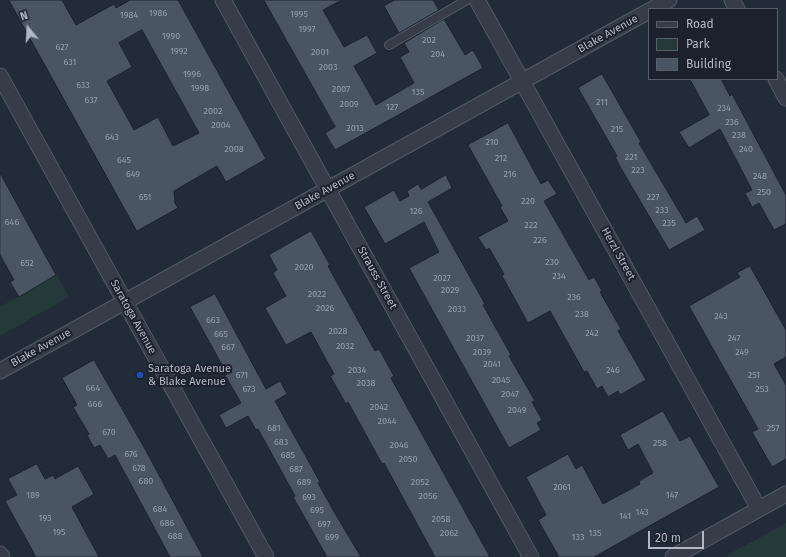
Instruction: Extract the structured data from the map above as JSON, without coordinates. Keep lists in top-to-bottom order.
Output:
{
  "streets": {
    "street": [
      "Blake Avenue",
      "Herzl Street",
      "Strauss Street",
      "Saratoga Avenue"
    ]
  },
  "crossings": [
    ["Blake Avenue", "Herzl Street"],
    ["Blake Avenue", "Strauss Street"],
    ["Blake Avenue", "Saratoga Avenue"]
  ],
  "places": ["Saratoga Avenue & Blake Avenue"],
  "house_numbers": [
    "1986",
    "1995",
    "1984",
    "1997",
    "1990",
    "202",
    "627",
    "1992",
    "2001",
    "204",
    "631",
    "2003",
    "1996",
    "633",
    "1998",
    "2007",
    "135",
    "637",
    "211",
    "2009",
    "127",
    "234",
    "2002",
    "236",
    "2004",
    "2013",
    "215",
    "238",
    "643",
    "210",
    "2008",
    "240",
    "221",
    "212",
    "645",
    "223",
    "649",
    "216",
    "248",
    "250",
    "651",
    "227",
    "220",
    "233",
    "126",
    "646",
    "235",
    "222",
    "226",
    "230",
    "652",
    "2020",
    "234",
    "2027",
    "2029",
    "2022",
    "236",
    "2026",
    "2033",
    "238",
    "243",
    "663",
    "2028",
    "242",
    "665",
    "2037",
    "247",
    "2032",
    "667",
    "2039",
    "249",
    "2041",
    "2034",
    "246",
    "671",
    "251",
    "2045",
    "2038",
    "664",
    "673",
    "253",
    "2047",
    "666",
    "2042",
    "2049",
    "2044",
    "681",
    "257",
    "670",
    "683",
    "258",
    "2046",
    "676",
    "685",
    "2050",
    "678",
    "687",
    "680",
    "689",
    "2052",
    "2061",
    "189",
    "147",
    "2056",
    "693",
    "684",
    "695",
    "143",
    "141",
    "193",
    "2058",
    "686",
    "697",
    "195",
    "2062",
    "135",
    "688",
    "699",
    "133"
  ],
  "legend": ["Road", "Park", "Building"],
  "scale_bar": "20 m",
  "north": "top"
}
